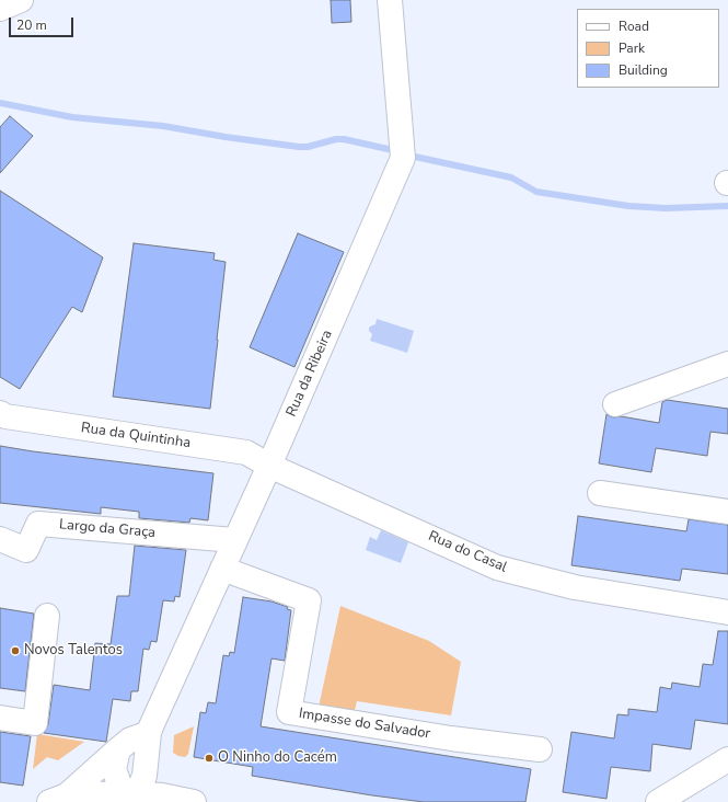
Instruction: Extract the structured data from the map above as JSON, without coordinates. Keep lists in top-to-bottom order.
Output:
{
  "streets": {
    "street": [
      "Rua da Ribeira",
      "Rua da Quintinha",
      "Largo da Graça",
      "Rua do Casal",
      "Impasse do Salvador"
    ]
  },
  "crossings": [
    ["Rua da Ribeira", "Rua da Quintinha"],
    ["Rua da Ribeira", "Largo da Graça"],
    ["Rua da Ribeira", "Rua do Casal"],
    ["Rua da Ribeira", "Impasse do Salvador"],
    ["Rua da Quintinha", "Rua do Casal"]
  ],
  "places": ["Novos Talentos", "O Ninho do Cacém"],
  "legend": ["Road", "Park", "Building"],
  "scale_bar": "20 m"
}
